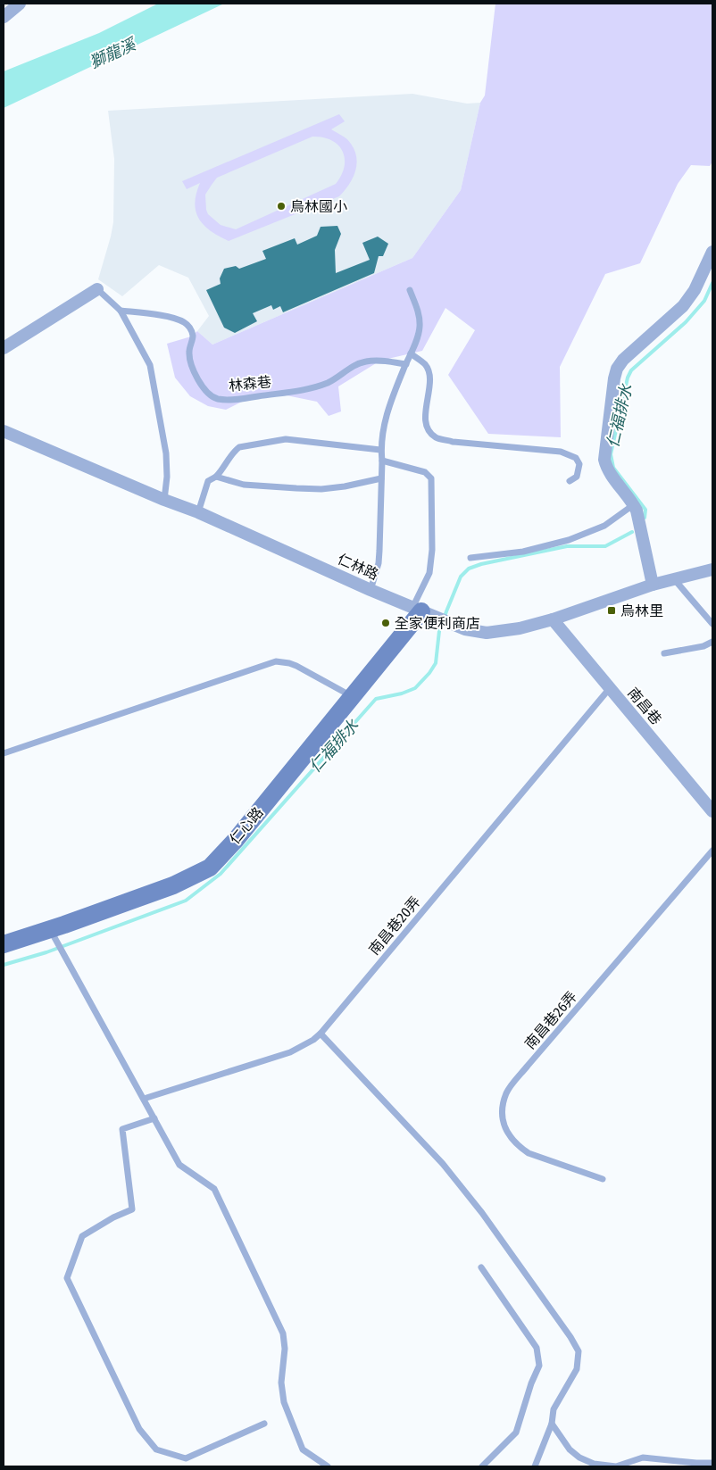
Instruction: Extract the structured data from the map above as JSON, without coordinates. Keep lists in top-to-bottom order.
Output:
{
  "streets": {
    "street": ["仁林路", "南昌巷", "仁心路"],
    "lane": ["林森巷", "南昌巷20弄", "南昌巷26弄"]
  },
  "crossings": [
    ["仁林路", "南昌巷"],
    ["仁林路", "仁心路"],
    ["南昌巷", "南昌巷20弄"]
  ],
  "water": ["獅龍溪", "仁福排水"],
  "places": {
    "other": ["烏林國小", "全家便利商店"],
    "transit": ["烏林里"]
  }
}
